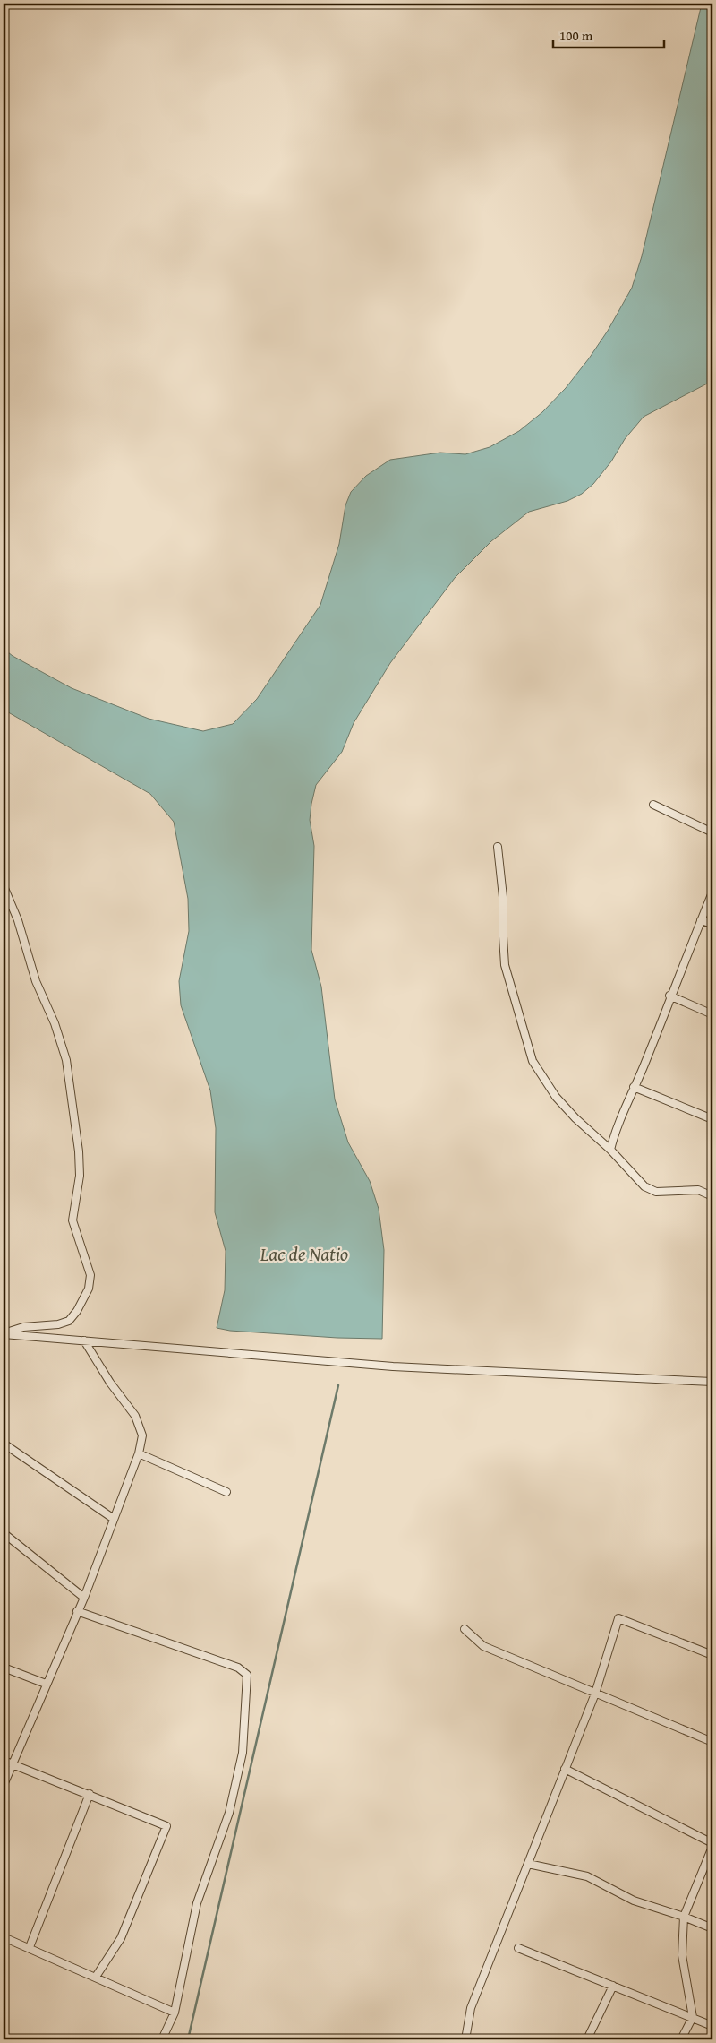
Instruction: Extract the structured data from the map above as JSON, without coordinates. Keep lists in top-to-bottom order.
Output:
{
  "water": ["Lac de Natio"],
  "scale_bar": "100 m"
}
